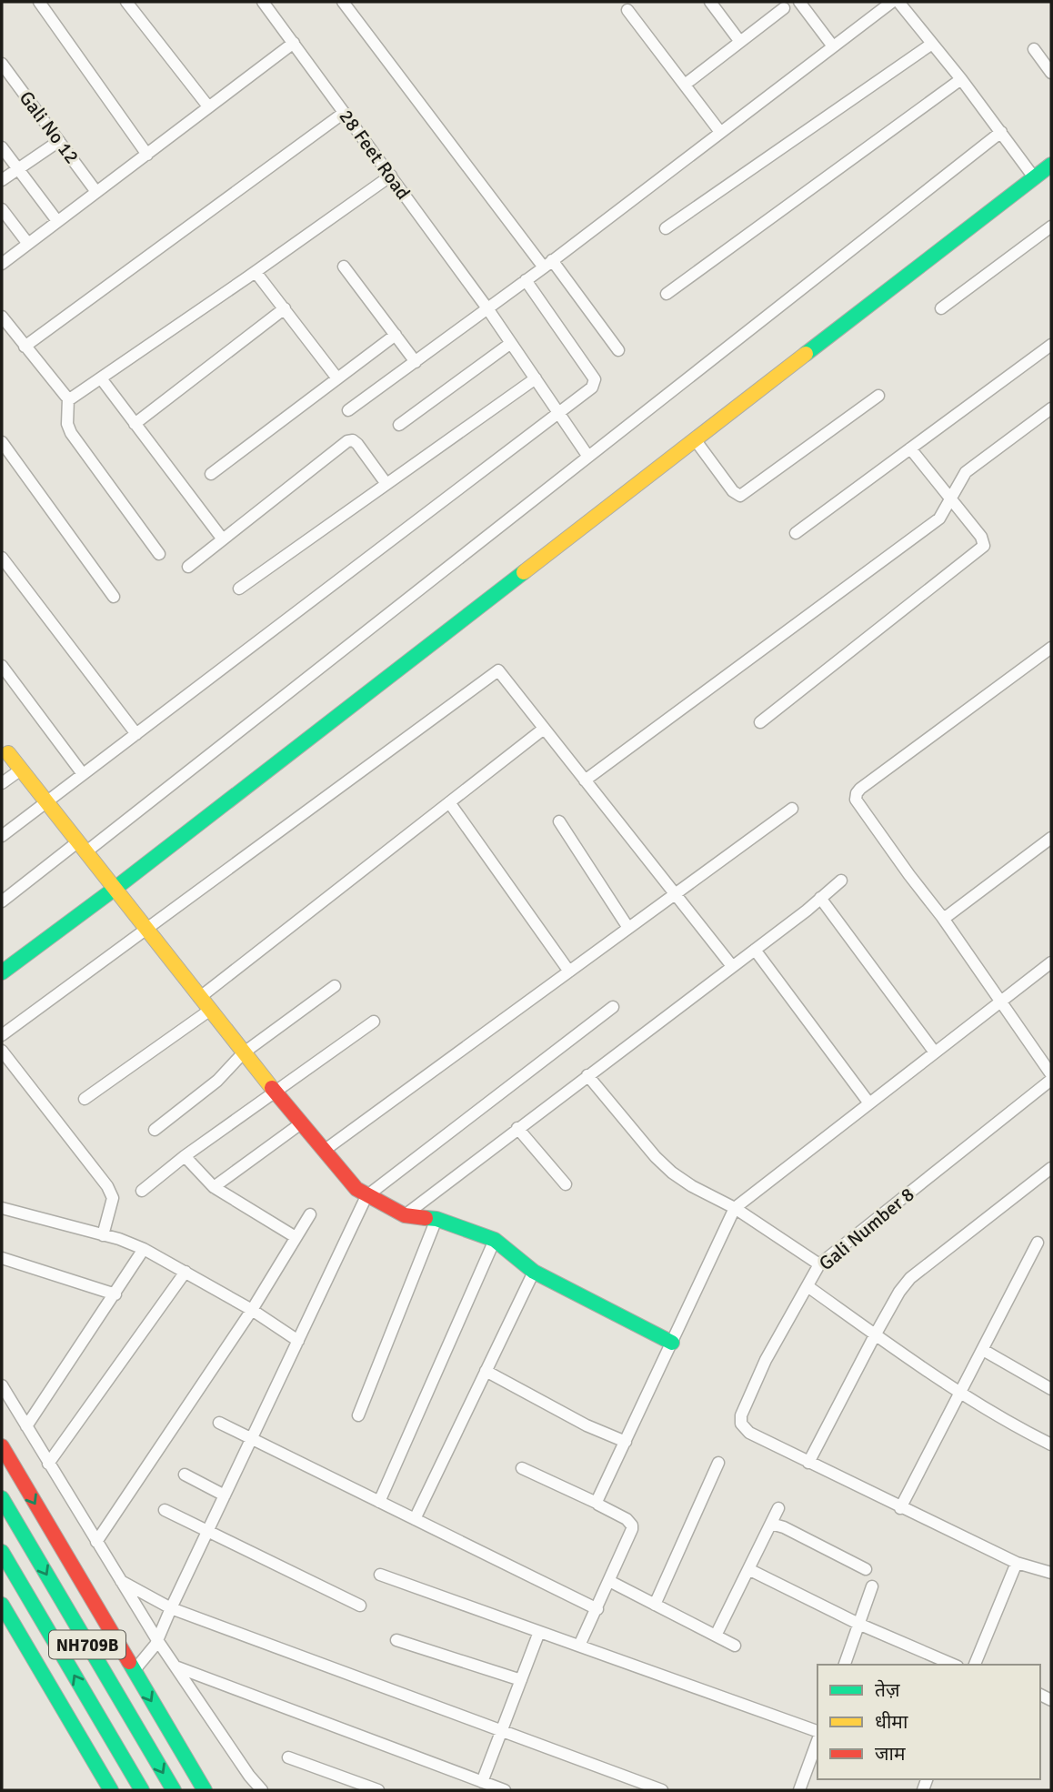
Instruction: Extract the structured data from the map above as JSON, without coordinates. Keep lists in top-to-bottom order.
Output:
{
  "streets": {
    "main road": ["NH709B"],
    "street": ["Gali No 12", "28 Feet Road", "Gali Number 8"]
  },
  "legend": ["तेज़", "धीमा", "जाम"]
}
